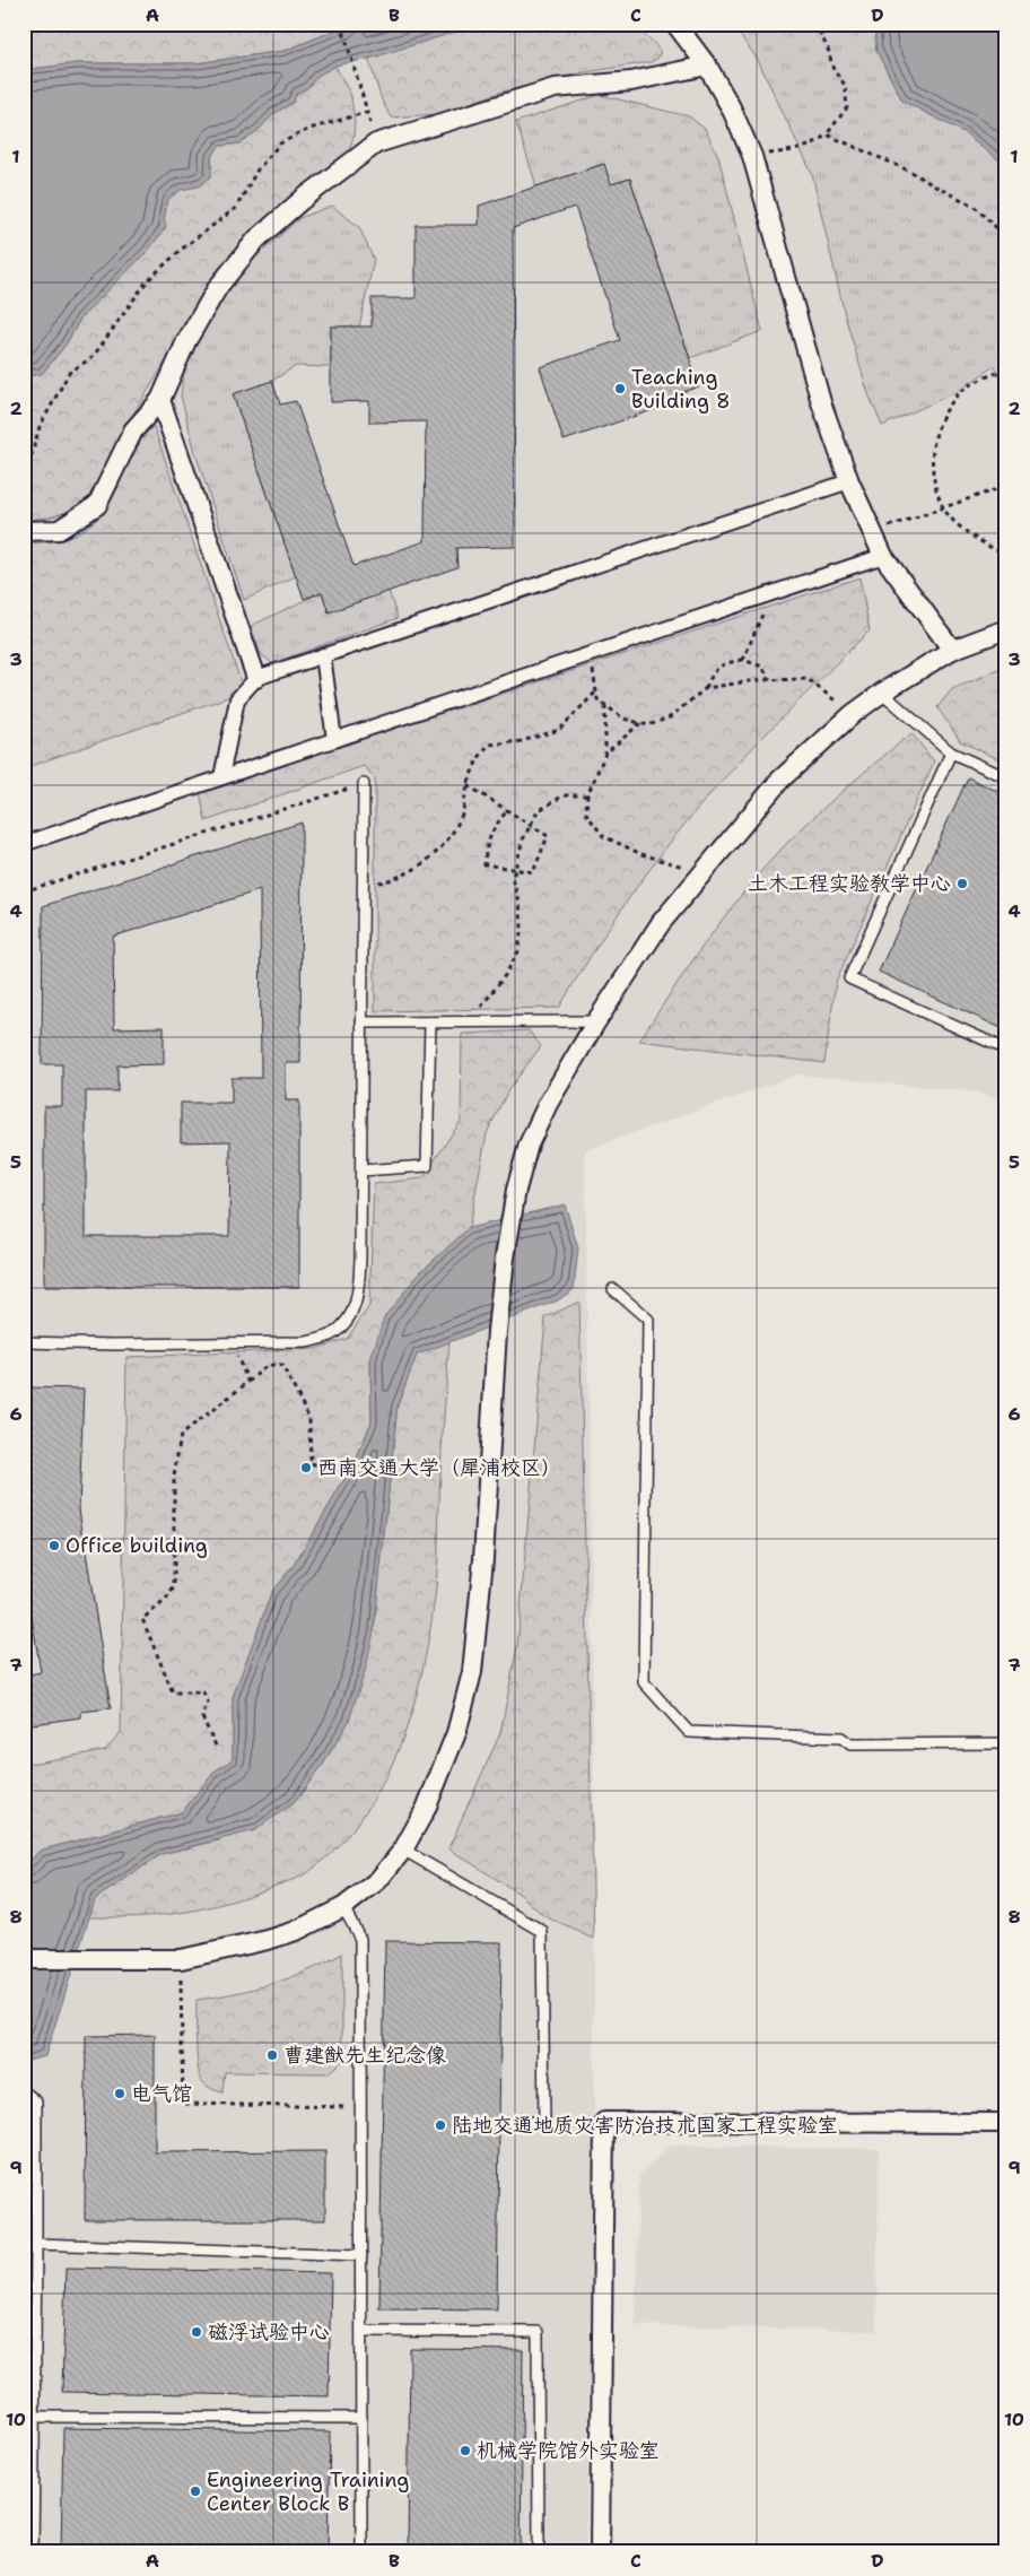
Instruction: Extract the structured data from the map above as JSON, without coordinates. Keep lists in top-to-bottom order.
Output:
{
  "places": [
    "Teaching Building 8",
    "土木工程实验教学中心",
    "西南交通大学（犀浦校区）",
    "Office building",
    "曹建猷先生纪念像",
    "电气馆",
    "陆地交通地质灾害防治技术国家工程实验室",
    "磁浮试验中心",
    "机械学院馆外实验室",
    "Engineering Training Center Block B"
  ],
  "grid": {
    "columns": [
      "A",
      "B",
      "C",
      "D"
    ],
    "rows": [
      "1",
      "2",
      "3",
      "4",
      "5",
      "6",
      "7",
      "8",
      "9",
      "10"
    ]
  }
}
